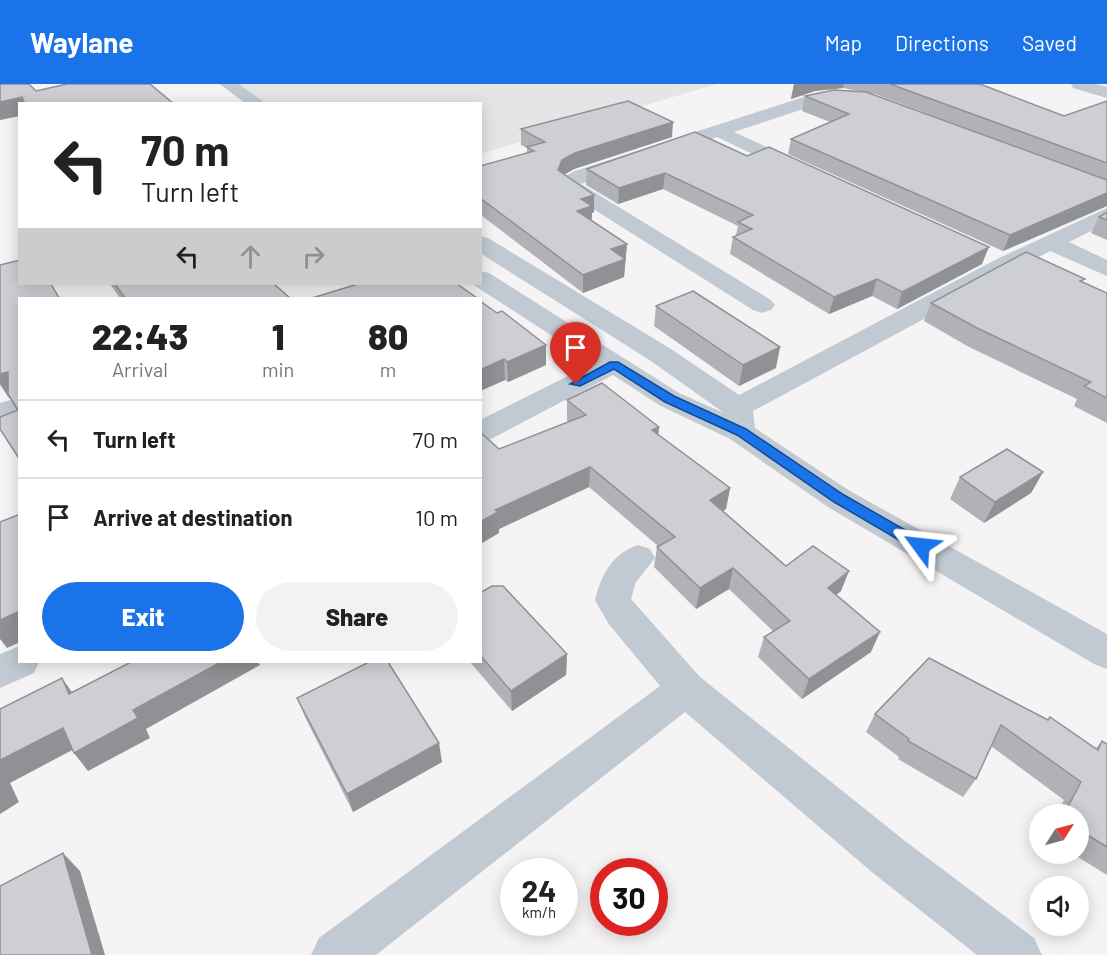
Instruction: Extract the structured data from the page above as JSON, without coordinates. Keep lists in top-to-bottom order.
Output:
{
  "north": "top right",
  "page": {
    "header": "Waylane",
    "nav": ["Map", "Directions", "Saved"],
    "turn": ["70 m", "Turn left"],
    "eta": [
      "22:43",
      "Arrival",
      "1",
      "min",
      "80",
      "m"
    ],
    "list": [
      {
        "name": "Turn left",
        "value": "70 m"
      },
      {
        "name": "Arrive at destination",
        "value": "10 m"
      }
    ],
    "buttons": ["Exit", "Share"],
    "speed": "24 km/h",
    "limit": "30"
  }
}
